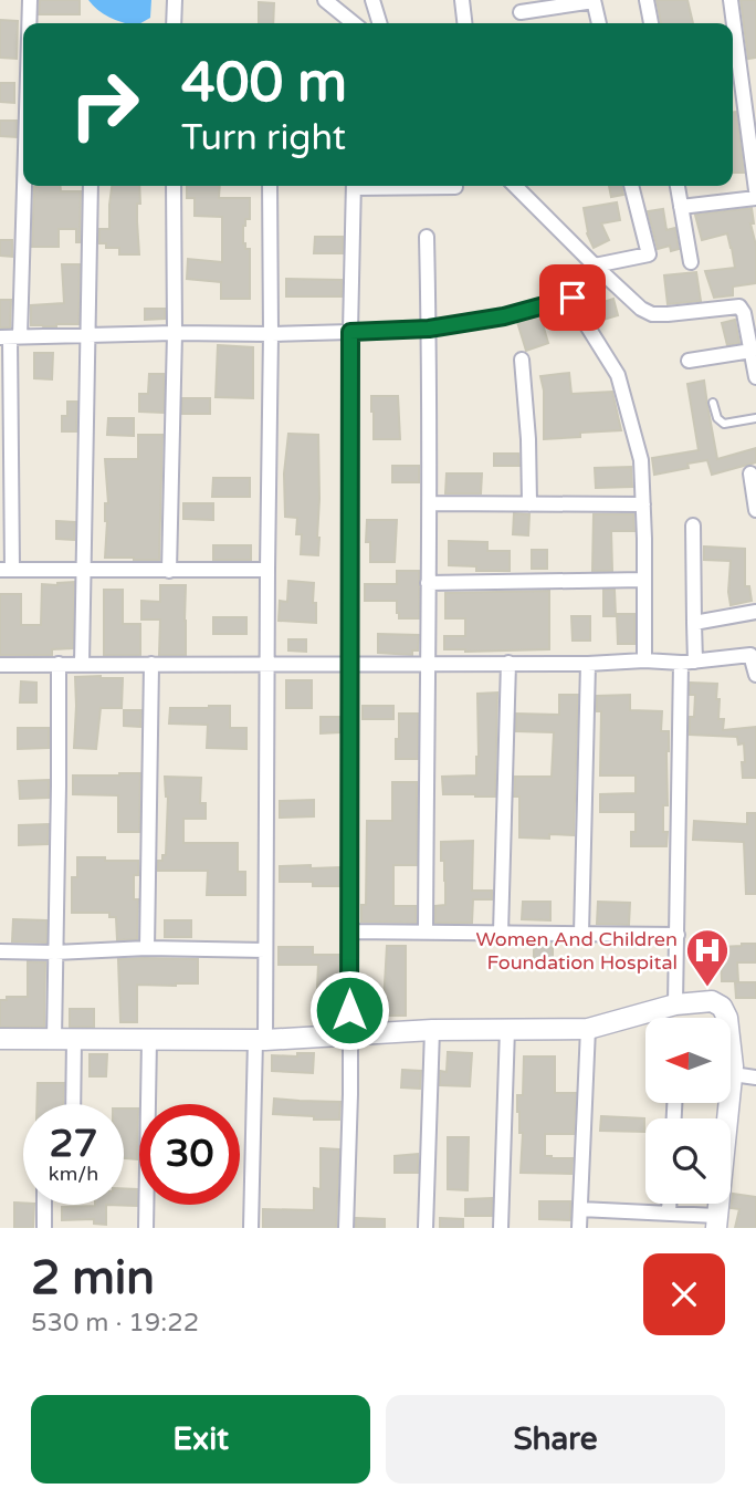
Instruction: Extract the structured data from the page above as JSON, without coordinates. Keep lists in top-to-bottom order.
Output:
{
  "places": {
    "hospital": ["Women And Children Foundation Hospital"]
  },
  "north": "left",
  "page": {
    "turn": ["400 m", "Turn right"],
    "speed": "27 km/h",
    "limit": "30",
    "heading": ["2 min", "530 m · 19:22"],
    "buttons": ["Exit", "Share"]
  }
}
